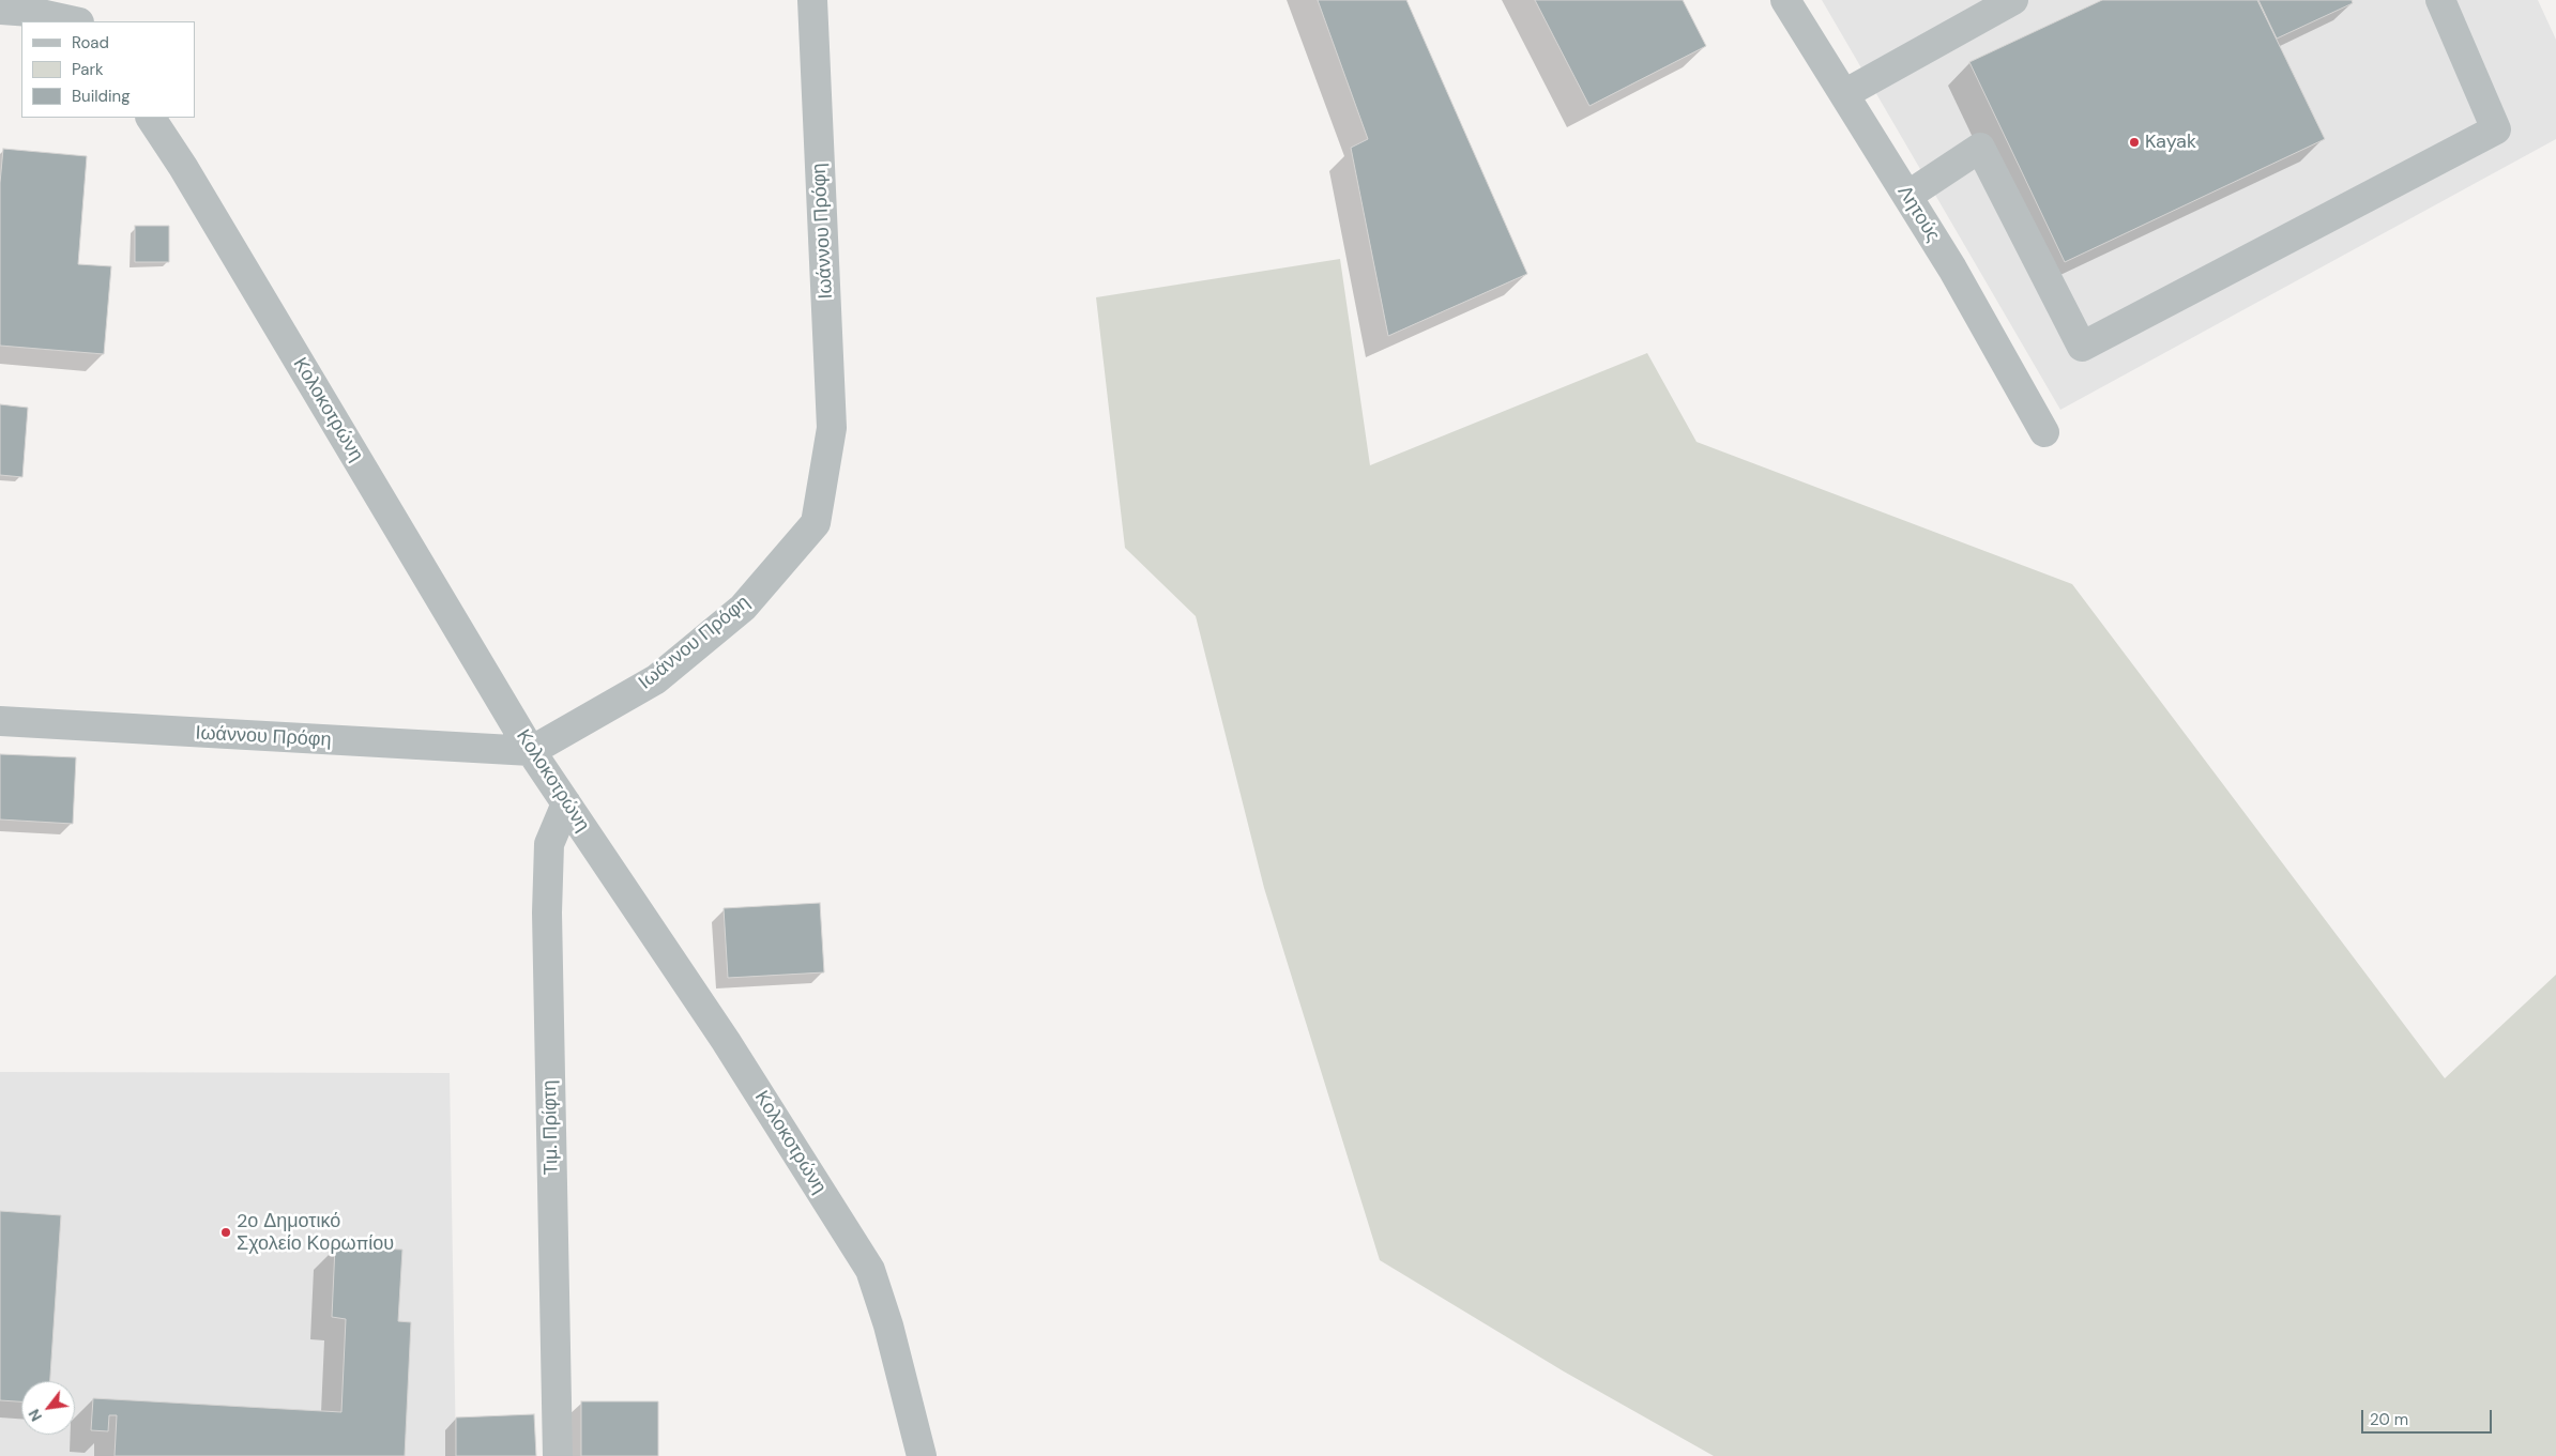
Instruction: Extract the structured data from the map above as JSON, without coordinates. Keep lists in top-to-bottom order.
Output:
{
  "streets": {
    "street": [
      "Λητούς",
      "Ιωάννου Πρόφη",
      "Κολοκοτρώνη",
      "Τιμ. Πρίφτη"
    ]
  },
  "crossings": [
    ["Ιωάννου Πρόφη", "Κολοκοτρώνη"],
    ["Κολοκοτρώνη", "Τιμ. Πρίφτη"]
  ],
  "places": ["Kayak", "2ο Δημοτικό Σχολείο Κορωπίου"],
  "legend": ["Road", "Park", "Building"],
  "scale_bar": "20 m",
  "north": "bottom left"
}
